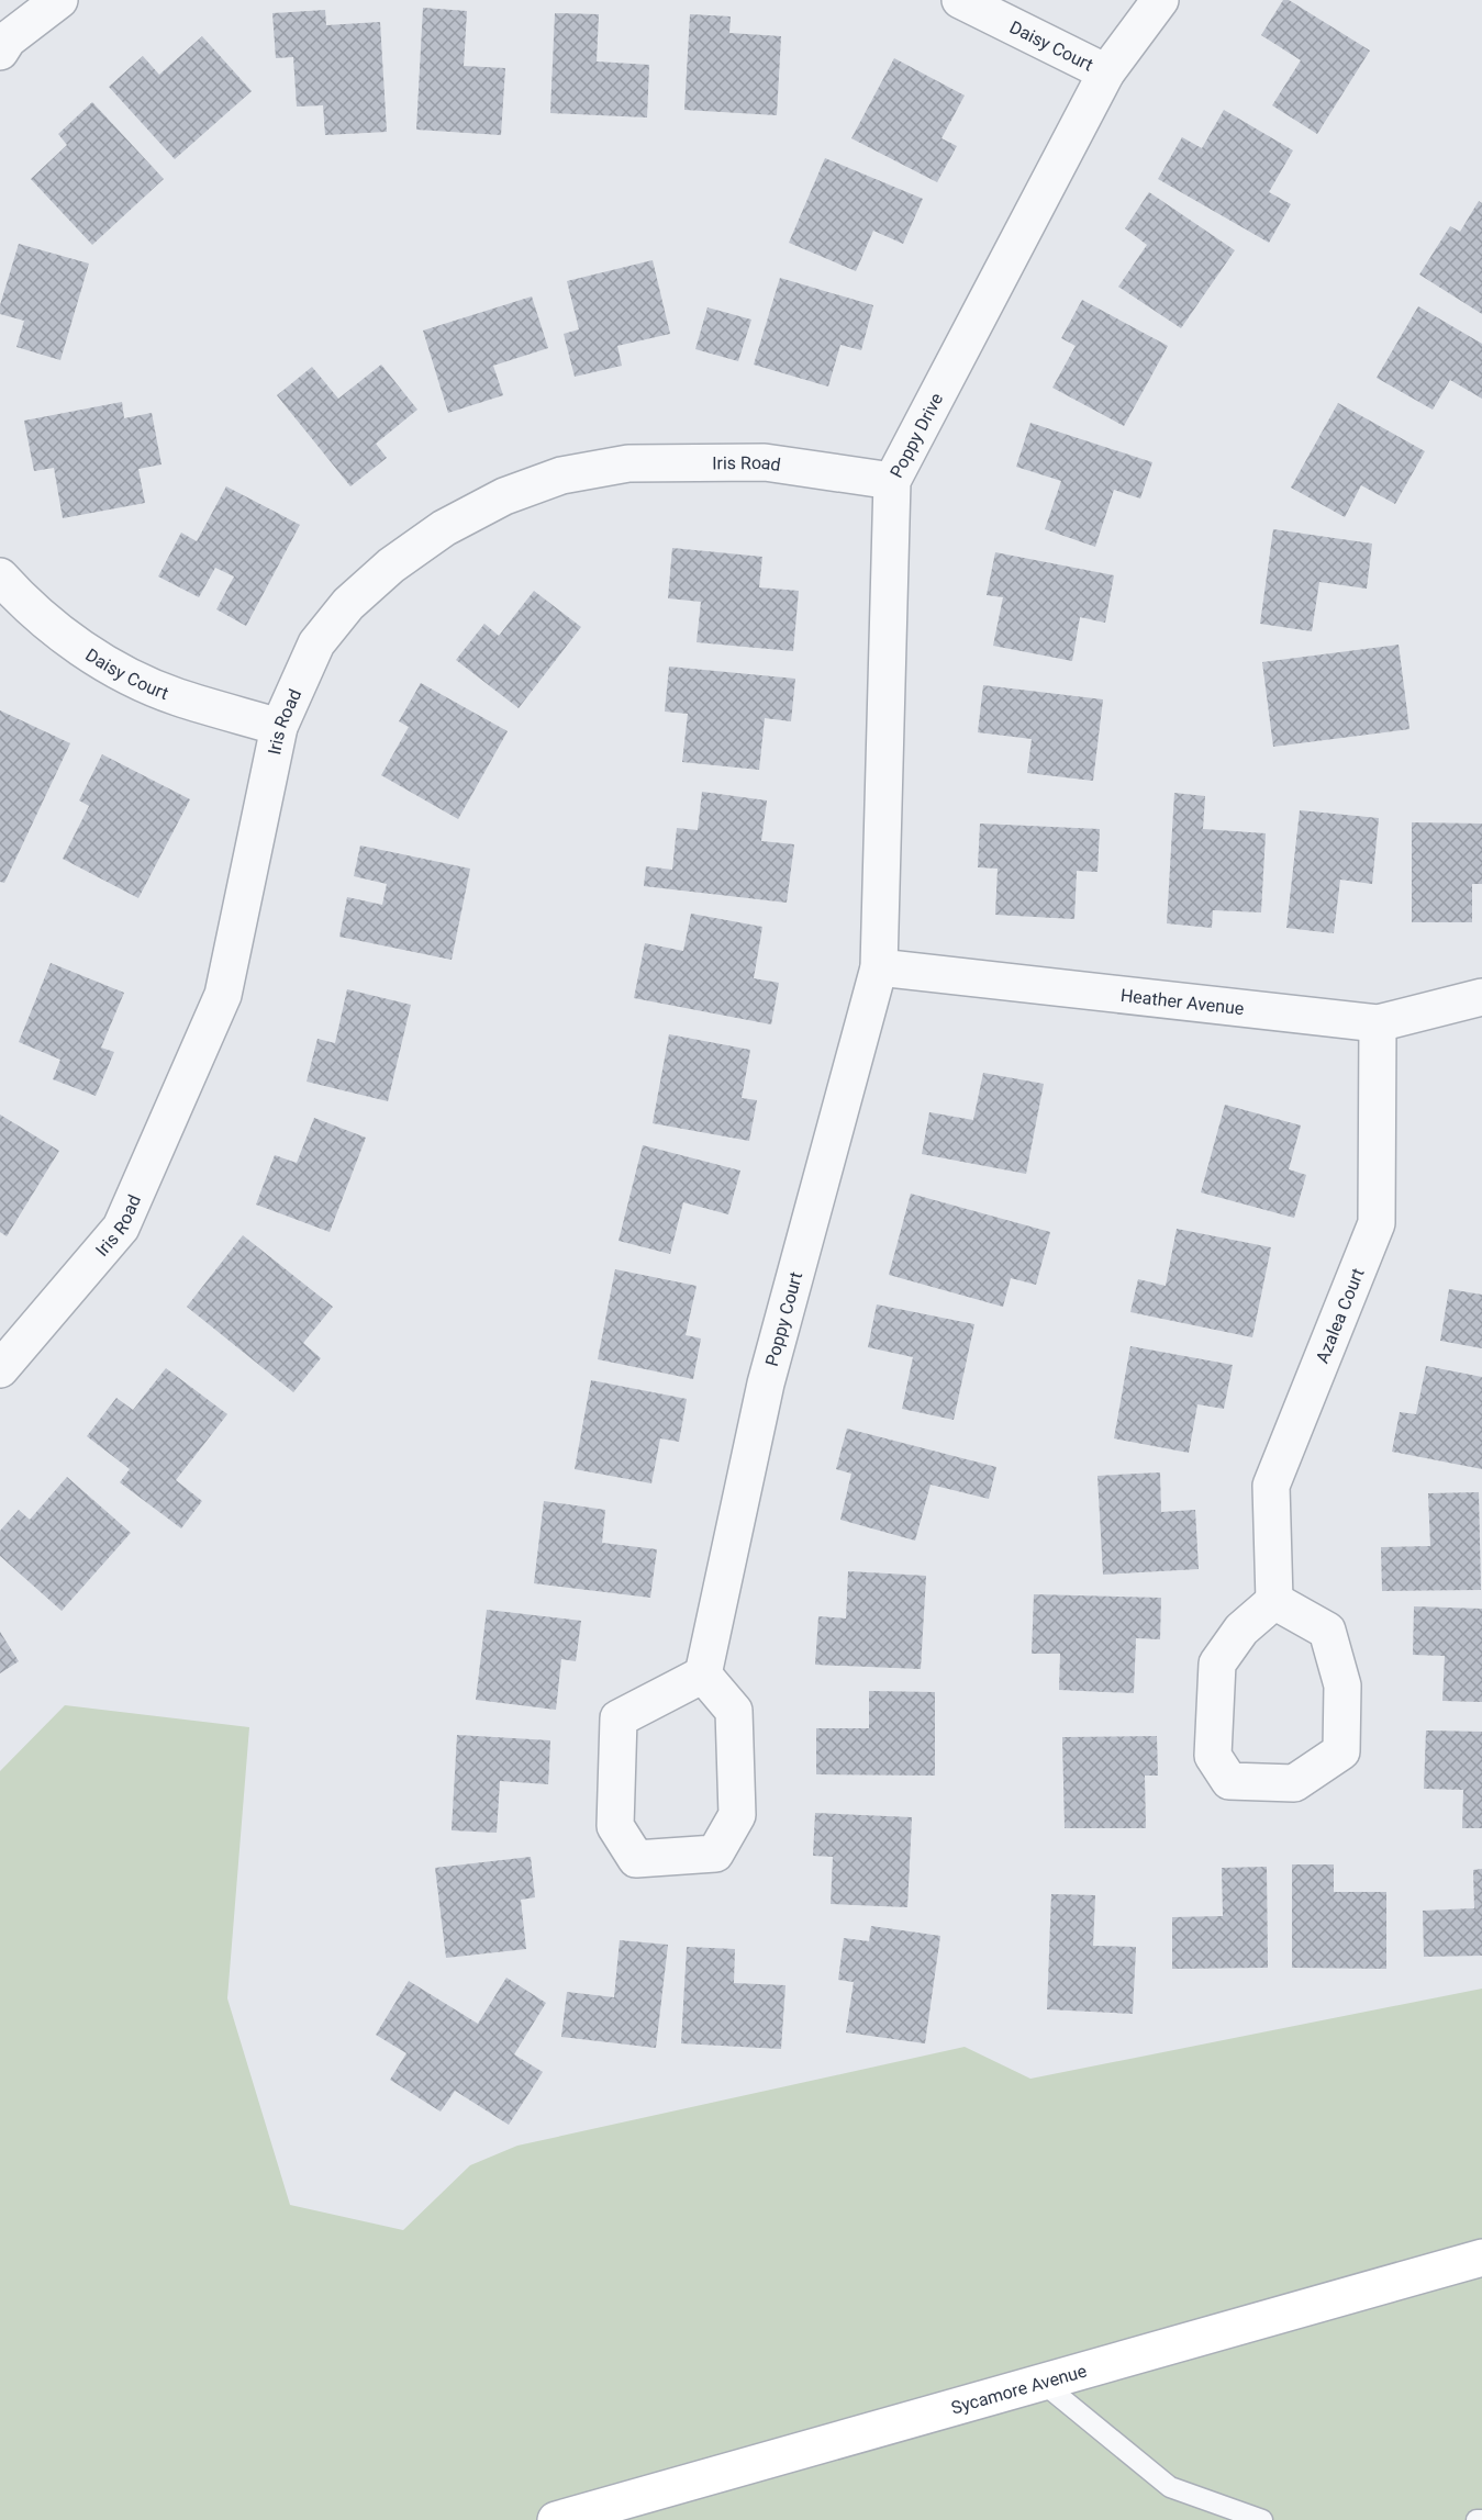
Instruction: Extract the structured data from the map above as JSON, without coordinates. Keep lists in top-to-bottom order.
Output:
{
  "streets": {
    "main road": ["Sycamore Avenue"],
    "street": [
      "Daisy Court",
      "Poppy Drive",
      "Iris Road",
      "Heather Avenue",
      "Azalea Court",
      "Poppy Court"
    ]
  },
  "crossings": [
    ["Daisy Court", "Poppy Drive"],
    ["Daisy Court", "Iris Road"],
    ["Poppy Drive", "Iris Road"],
    ["Poppy Drive", "Heather Avenue"],
    ["Poppy Drive", "Poppy Court"],
    ["Heather Avenue", "Azalea Court"],
    ["Heather Avenue", "Poppy Court"]
  ]
}
